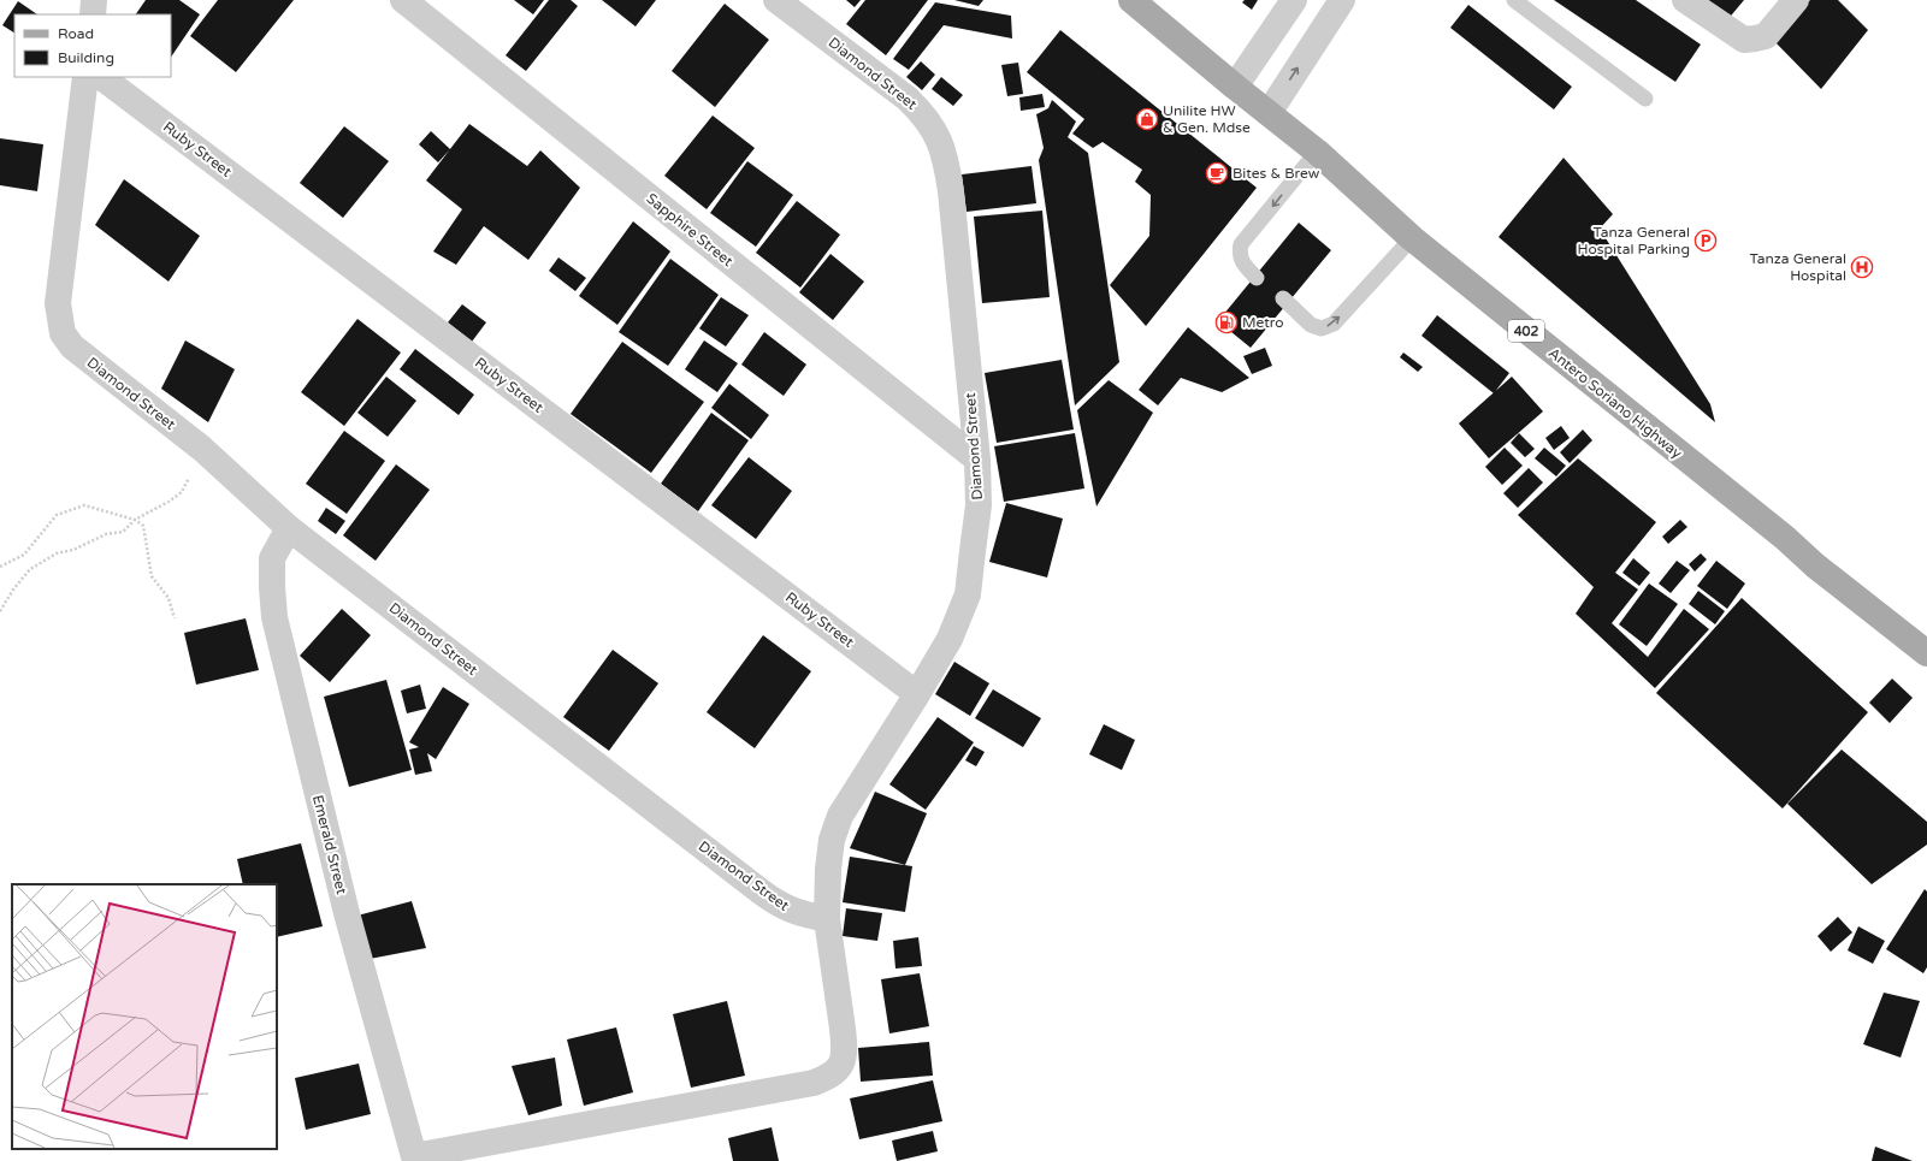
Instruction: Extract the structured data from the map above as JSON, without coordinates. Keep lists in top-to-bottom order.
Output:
{
  "streets": {
    "main road": ["402", "Antero Soriano Highway"],
    "street": [
      "Diamond Street",
      "Ruby Street",
      "Sapphire Street",
      "Emerald Street"
    ]
  },
  "crossings": [
    ["Diamond Street", "Ruby Street"],
    ["Diamond Street", "Sapphire Street"],
    ["Diamond Street", "Emerald Street"]
  ],
  "places": {
    "shop": ["Unilite HW & Gen. Mdse"],
    "cafe": ["Bites & Brew"],
    "parking": ["Tanza General Hospital Parking"],
    "hospital": ["Tanza General Hospital"],
    "fuel station": ["Metro"]
  },
  "legend": ["Road", "Building"]
}
